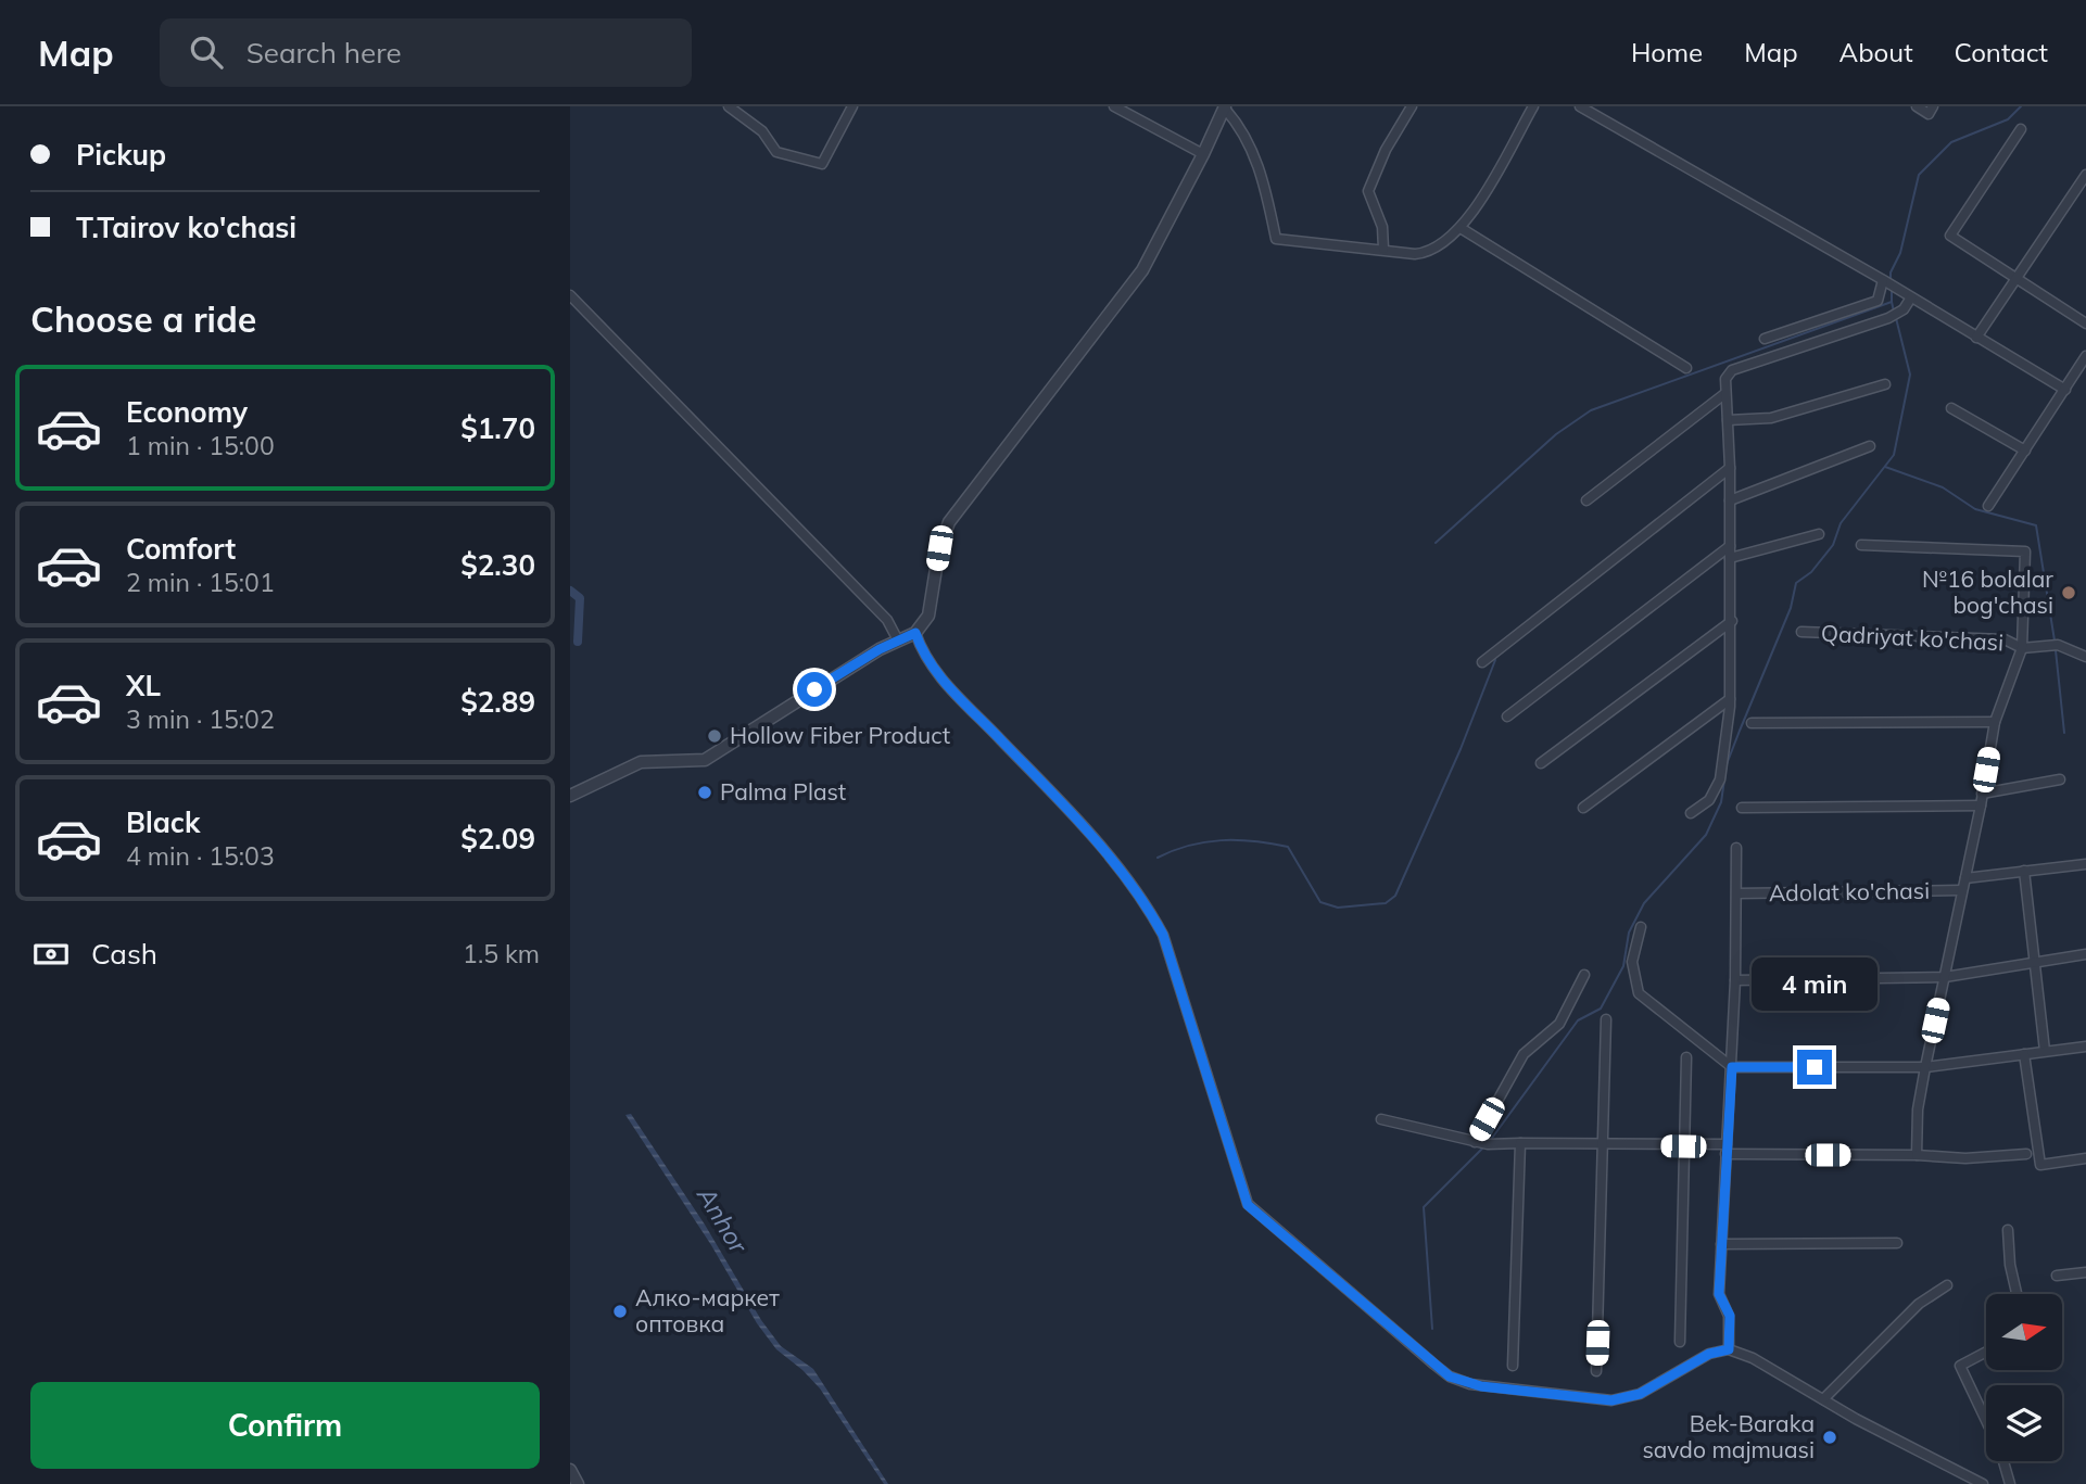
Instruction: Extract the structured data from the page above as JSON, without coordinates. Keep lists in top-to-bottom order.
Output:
{
  "streets": {
    "street": ["Qadriyat ko'chasi", "Adolat ko'chasi"]
  },
  "water": ["Anhor"],
  "places": [
    "№16 bolalar bog'chasi",
    "Hollow Fiber Product",
    "Palma Plast",
    "Алко-маркет оптовка",
    "Bek-Baraka savdo majmuasi"
  ],
  "north": "right",
  "page": {
    "header": "Map",
    "search": "Search here",
    "nav": [
      "Home",
      "Map",
      "About",
      "Contact"
    ],
    "banner": ["Pickup", "T.Tairov ko'chasi"],
    "heading": "Choose a ride",
    "list": [
      {
        "name": "Economy",
        "note": "1 min · 15:00",
        "value": "$1.70"
      },
      {
        "name": "Comfort",
        "note": "2 min · 15:01",
        "value": "$2.30"
      },
      {
        "name": "XL",
        "note": "3 min · 15:02",
        "value": "$2.89"
      },
      {
        "name": "Black",
        "note": "4 min · 15:03",
        "value": "$2.09"
      }
    ],
    "pay": ["Cash", "1.5 km"],
    "bubble": "4 min",
    "buttons": "Confirm"
  }
}
